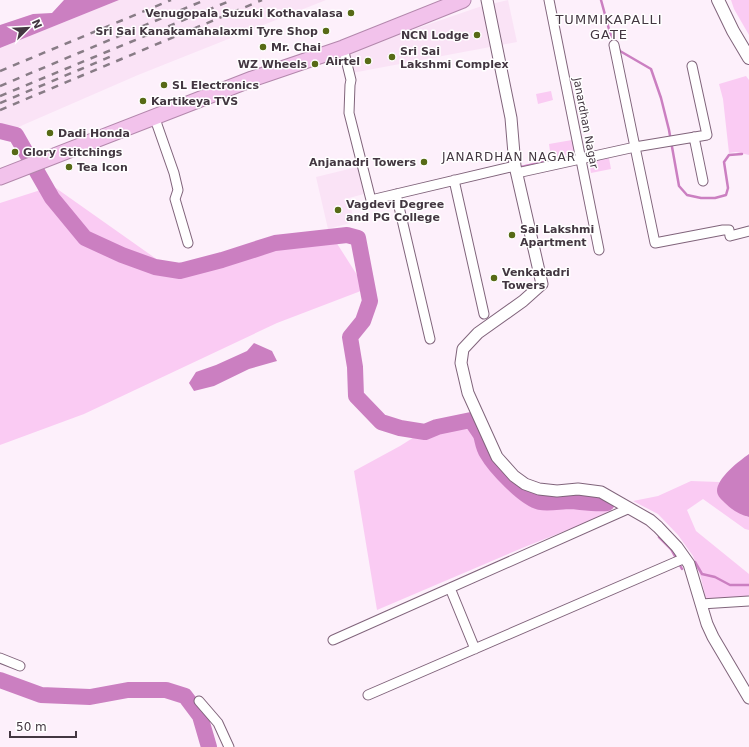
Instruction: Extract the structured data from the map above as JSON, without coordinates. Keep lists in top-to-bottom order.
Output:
{
  "streets": {
    "street": ["Janardhan Nagar"]
  },
  "districts": ["TUMMIKAPALLI GATE", "JANARDHAN NAGAR"],
  "places": [
    "Venugopala Suzuki Kothavalasa",
    "Sri Sai Kanakamahalaxmi Tyre Shop",
    "NCN Lodge",
    "Mr. Chai",
    "Sri Sai Lakshmi Complex",
    "Airtel",
    "WZ Wheels",
    "SL Electronics",
    "Kartikeya TVS",
    "Dadi Honda",
    "Glory Stitchings",
    "Anjanadri Towers",
    "Tea Icon",
    "Vagdevi Degree and PG College",
    "Sai Lakshmi Apartment",
    "Venkatadri Towers"
  ],
  "scale_bar": "50 m",
  "north": "top right"
}
